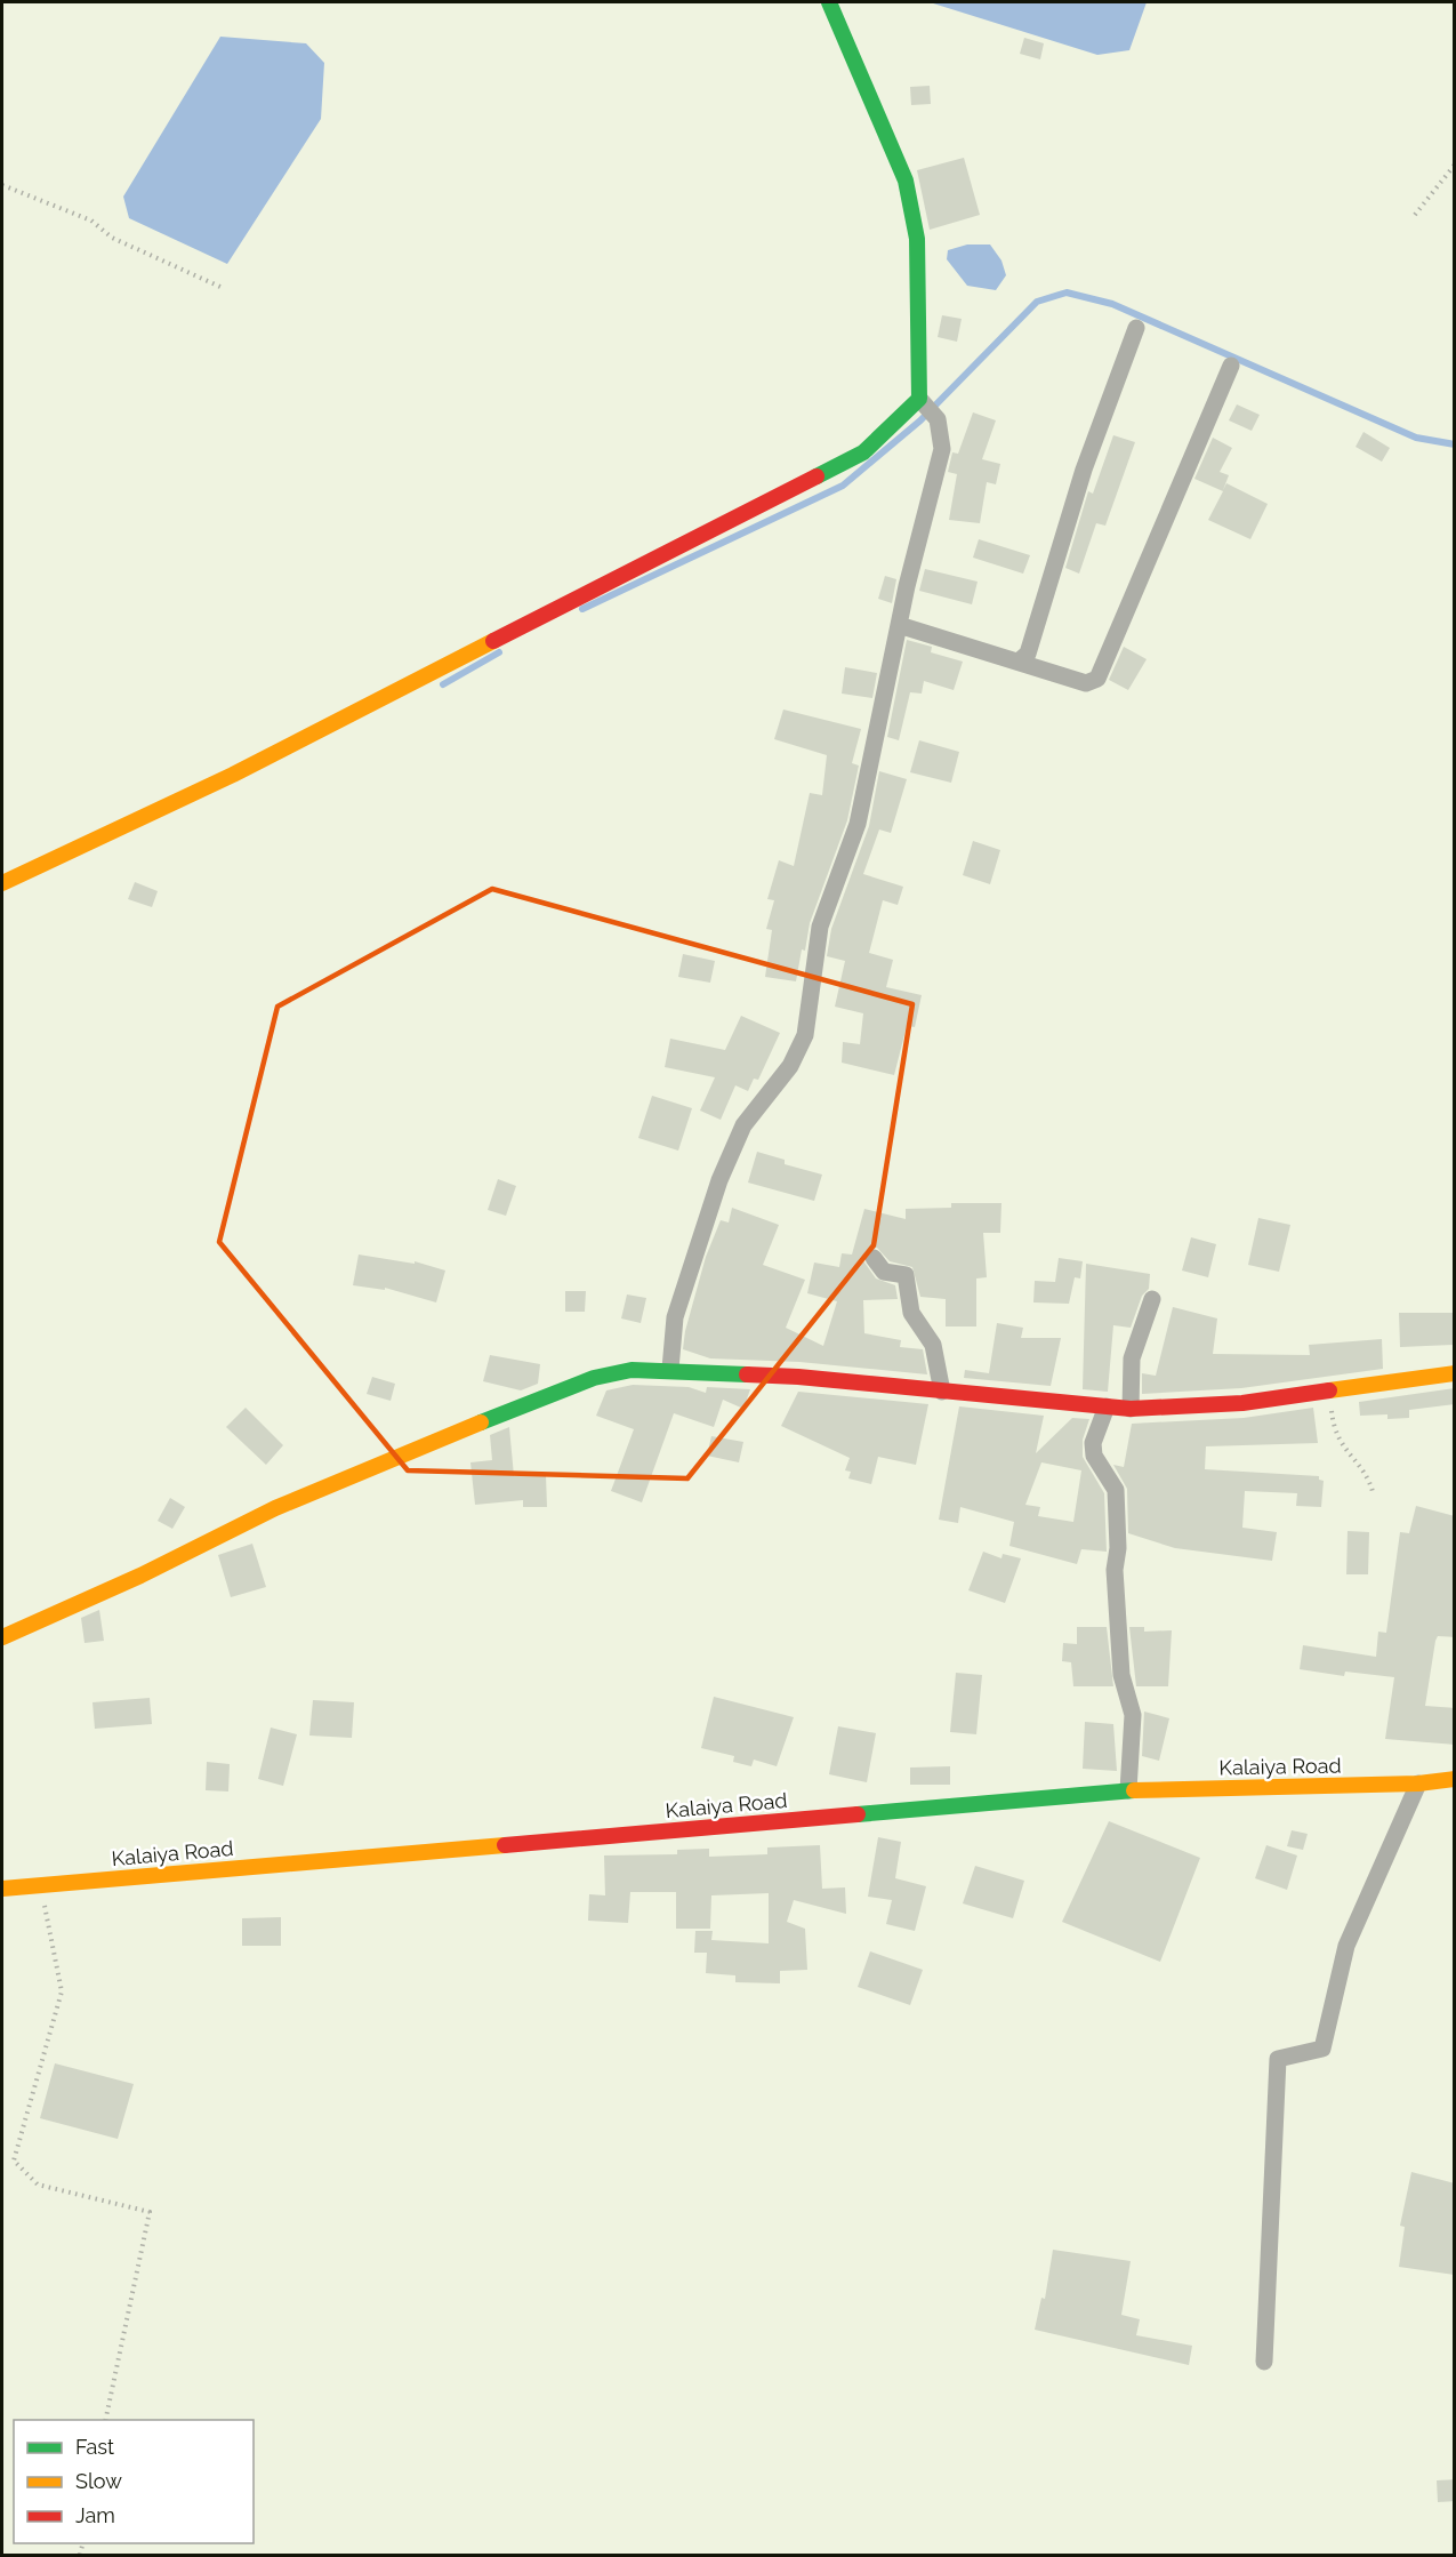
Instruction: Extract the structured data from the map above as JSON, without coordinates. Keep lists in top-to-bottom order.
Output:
{
  "streets": {
    "street": ["Kalaiya Road"]
  },
  "legend": ["Fast", "Slow", "Jam"]
}
